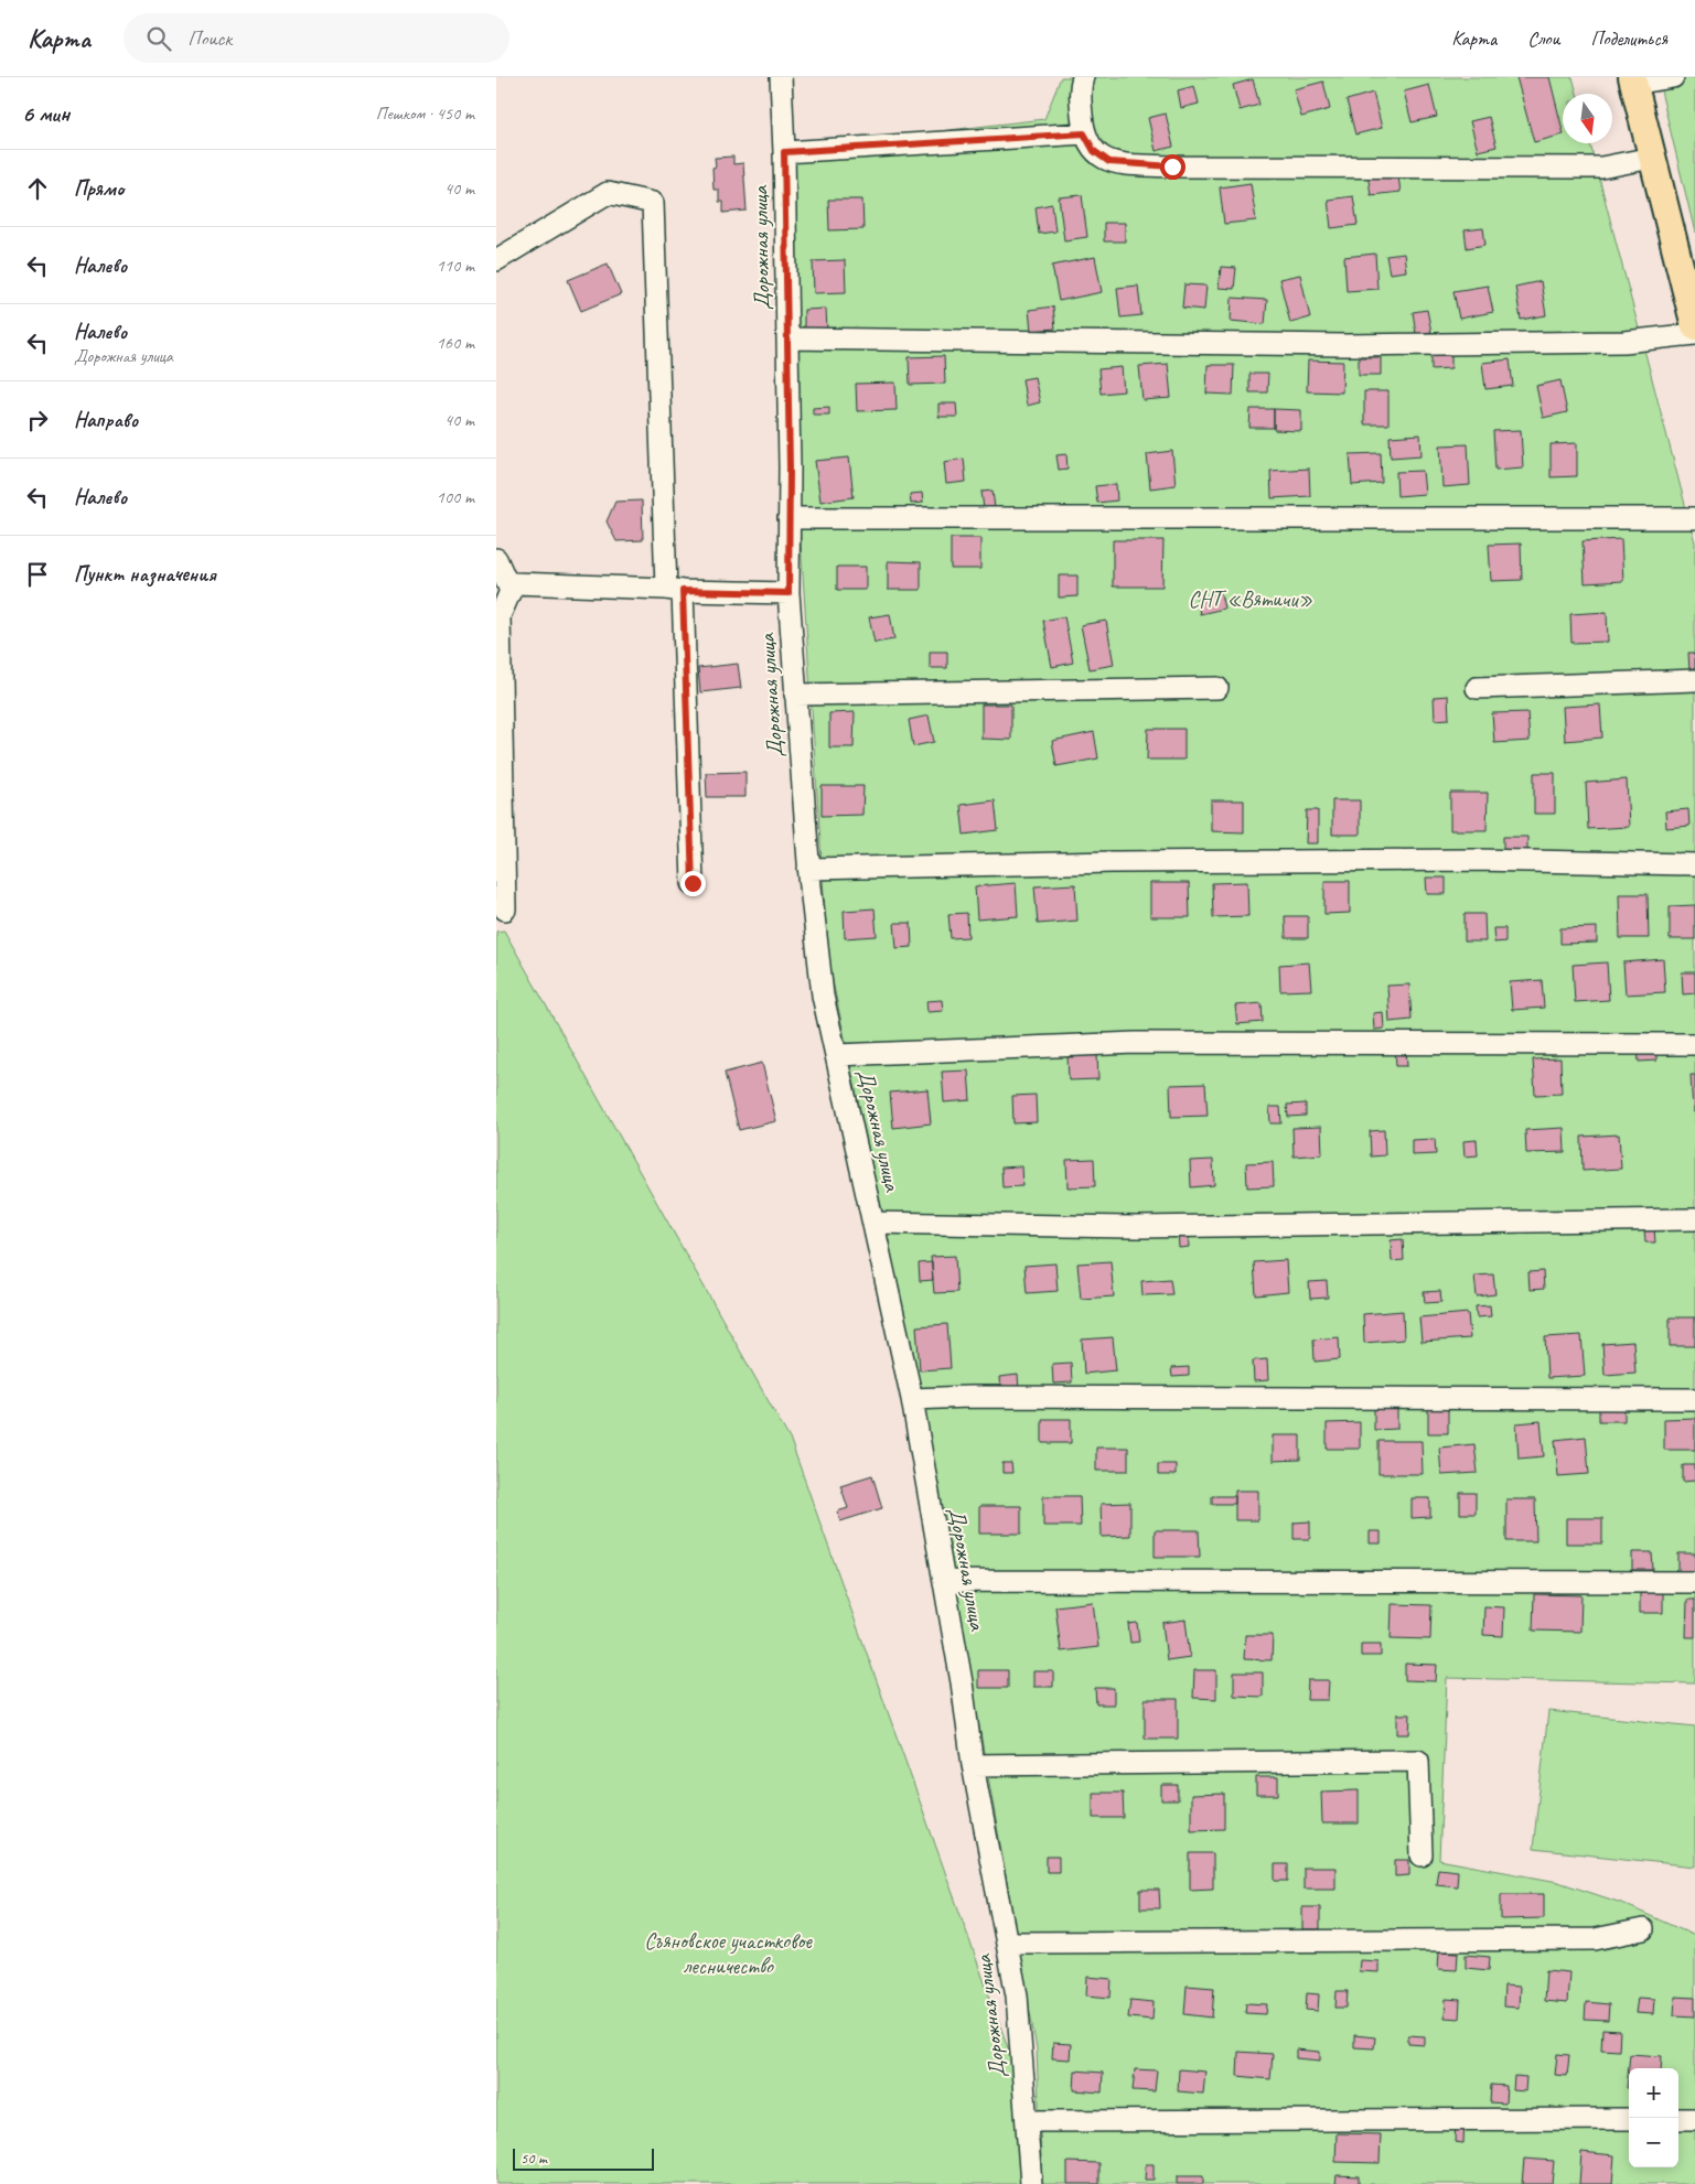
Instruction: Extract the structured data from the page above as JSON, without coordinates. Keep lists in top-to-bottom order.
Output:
{
  "streets": {
    "street": ["Дорожная улица"]
  },
  "parks": ["СНТ «Вятичи»", "Съяновское участковое лесничество"],
  "scale_bar": "50 m",
  "north": "bottom",
  "page": {
    "header": "Карта",
    "search": "Поиск",
    "nav": ["Карта", "Слои", "Поделиться"],
    "heading": ["6 мин", "Пешком · 450 m"],
    "list": [
      ["Прямо", "40 m"],
      ["Налево", "110 m"],
      ["Налево", "Дорожная улица", "160 m"],
      ["Направо", "40 m"],
      ["Налево", "100 m"],
      "Пункт назначения"
    ],
    "map_buttons": ["+", "−"],
    "scale": "50 m"
  }
}
